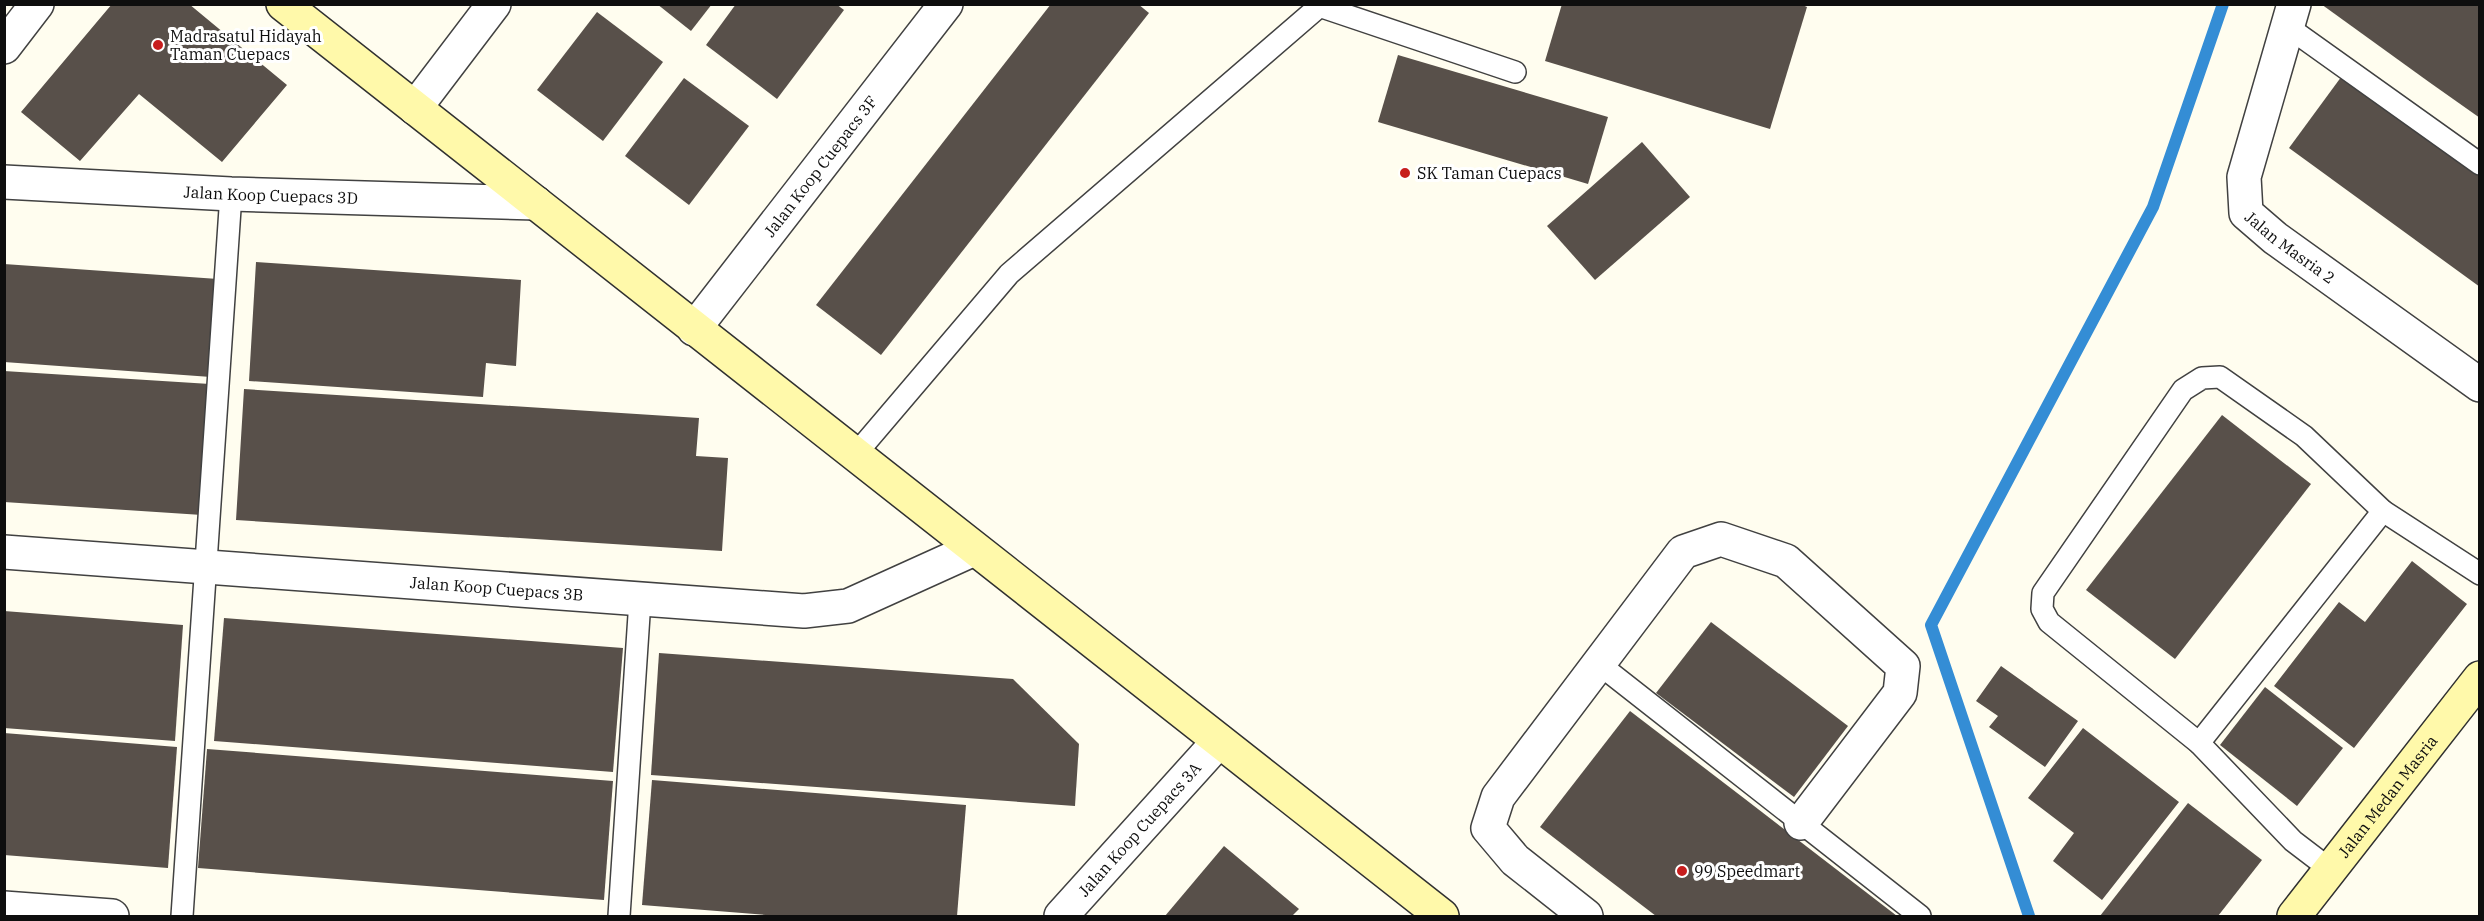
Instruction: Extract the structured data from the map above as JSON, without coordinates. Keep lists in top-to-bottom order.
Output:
{
  "streets": {
    "street": [
      "Jalan Koop Cuepacs 3F",
      "Jalan Koop Cuepacs 3D",
      "Jalan Masria 2",
      "Jalan Koop Cuepacs 3B",
      "Jalan Medan Masria",
      "Jalan Koop Cuepacs 3A"
    ]
  },
  "places": ["Madrasatul Hidayah Taman Cuepacs", "SK Taman Cuepacs", "99 Speedmart"]
}
